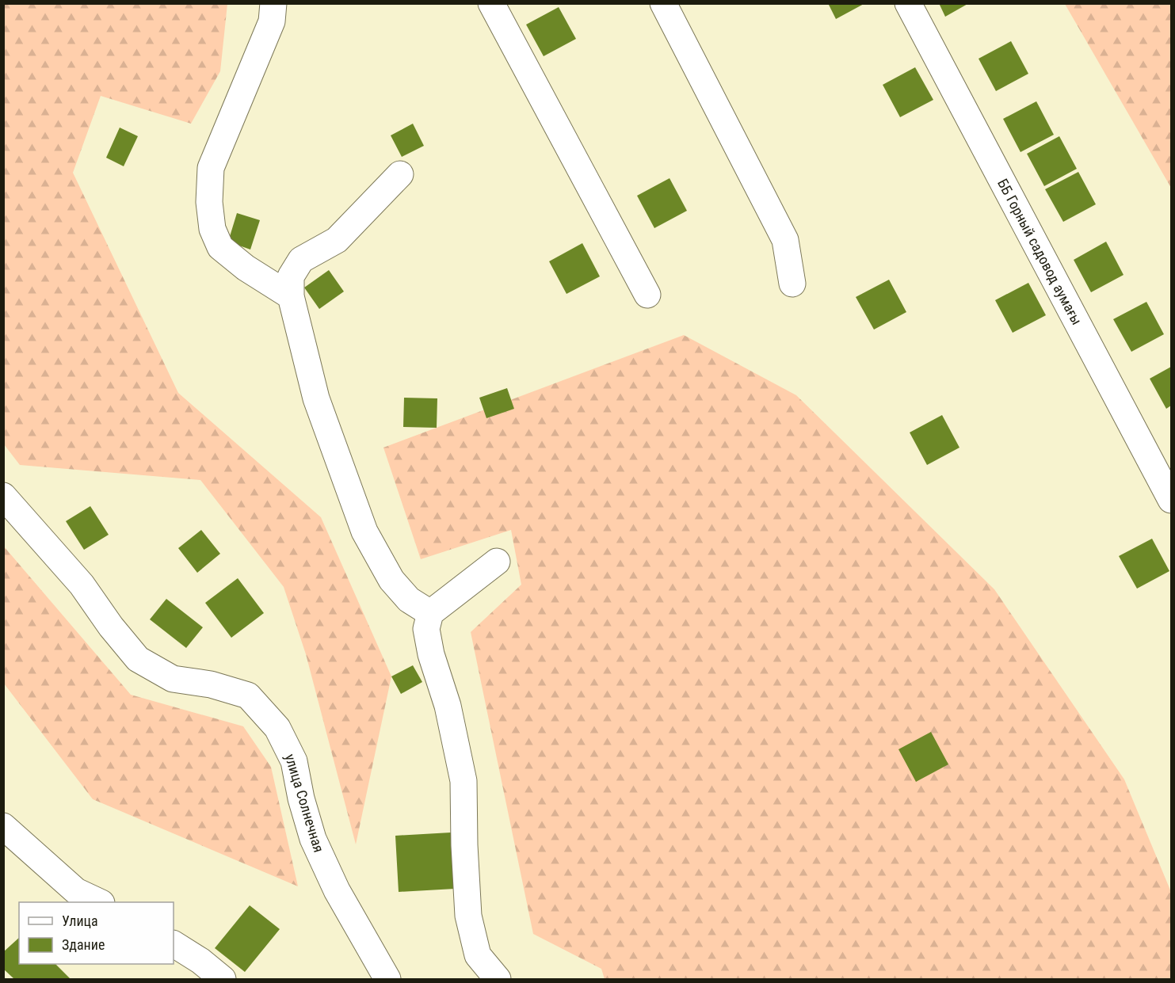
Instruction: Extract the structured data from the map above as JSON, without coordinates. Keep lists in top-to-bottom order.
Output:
{
  "streets": {
    "street": ["ББ Горный садовод аумағы", "улица Солнечная"]
  },
  "legend": ["Улица", "Здание"]
}
